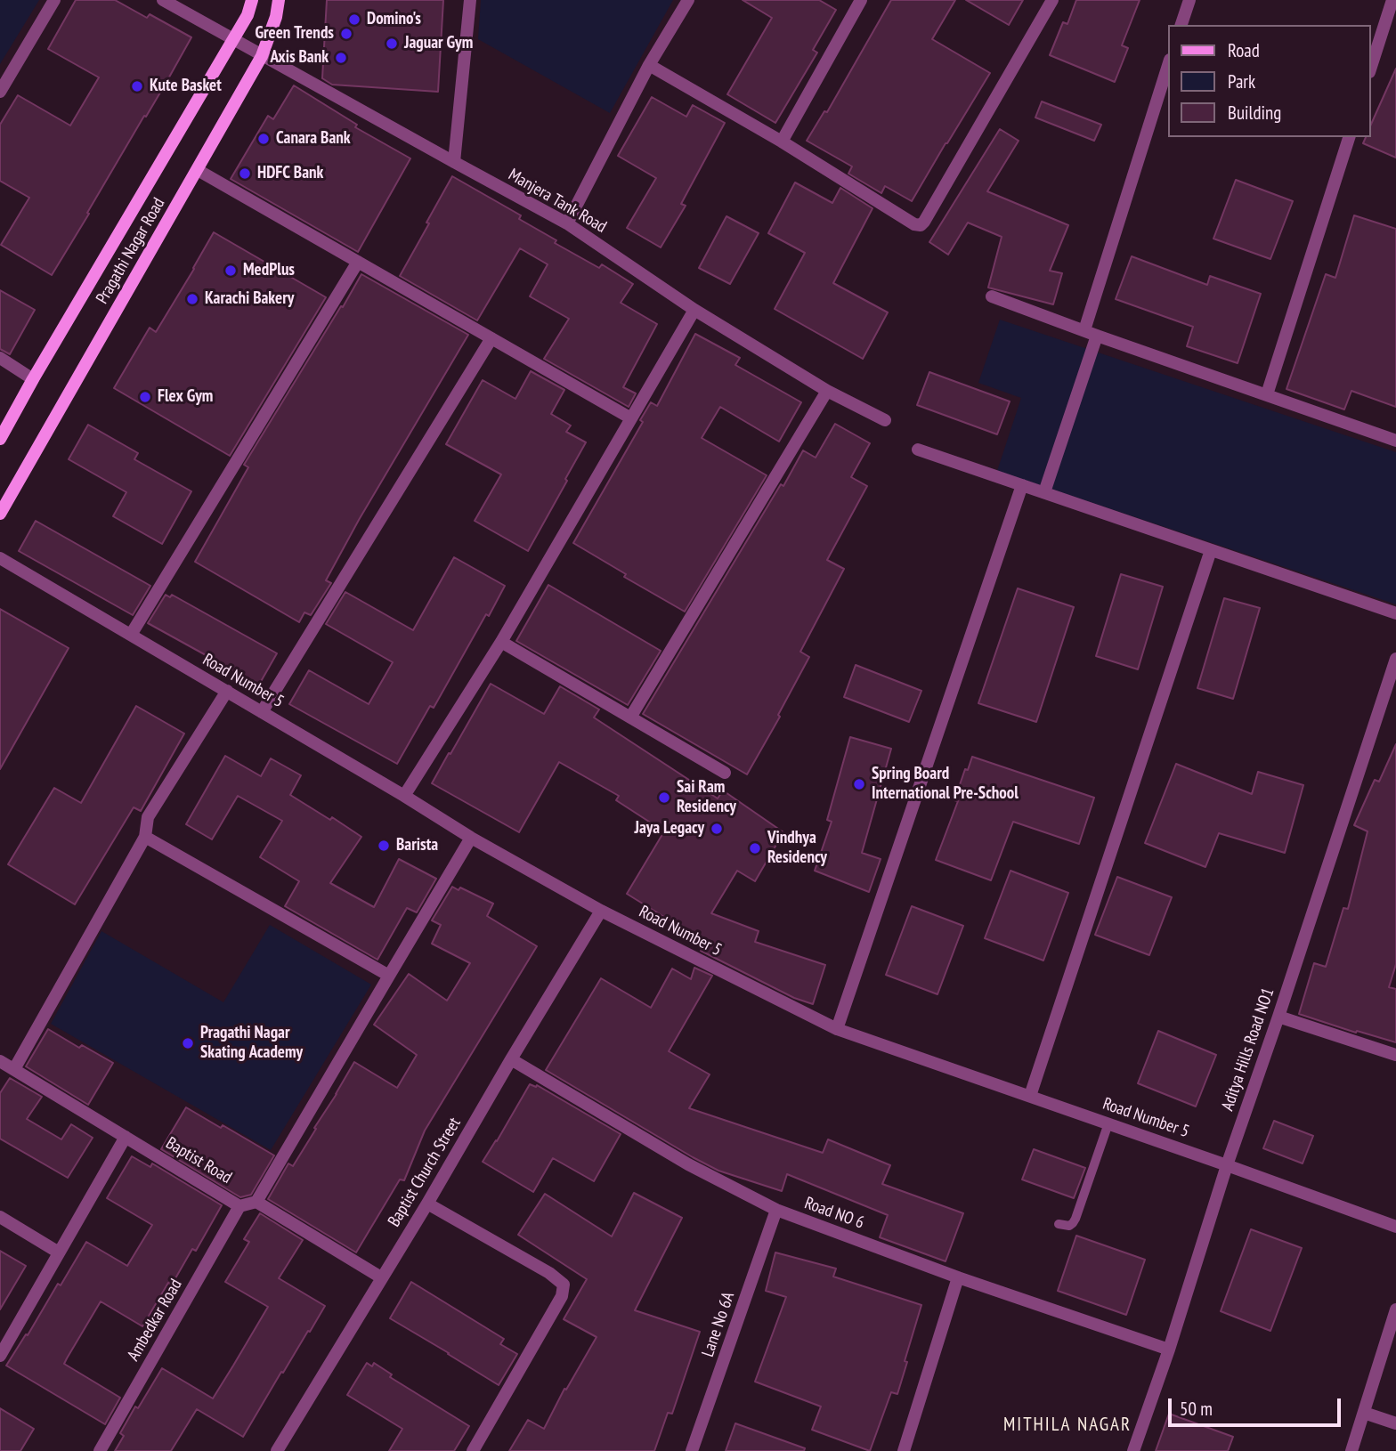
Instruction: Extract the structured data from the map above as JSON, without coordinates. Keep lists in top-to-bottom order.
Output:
{
  "streets": {
    "main road": ["Pragathi Nagar Road"],
    "street": [
      "Manjera Tank Road",
      "Road Number 5",
      "Aditya Hills Road NO1",
      "Baptist Road",
      "Baptist Church Street",
      "Road NO 6",
      "Ambedkar Road",
      "Lane No 6A"
    ]
  },
  "crossings": [
    ["Manjera Tank Road", "Pragathi Nagar Road"],
    ["Road Number 5", "Aditya Hills Road NO1"],
    ["Road Number 5", "Baptist Church Street"],
    ["Aditya Hills Road NO1", "Road NO 6"],
    ["Baptist Road", "Ambedkar Road"],
    ["Baptist Church Street", "Road NO 6"],
    ["Road NO 6", "Lane No 6A"]
  ],
  "districts": ["MITHILA NAGAR"],
  "places": [
    "Domino's",
    "Green Trends",
    "Jaguar Gym",
    "Axis Bank",
    "Kute Basket",
    "Canara Bank",
    "HDFC Bank",
    "MedPlus",
    "Karachi Bakery",
    "Flex Gym",
    "Spring Board International Pre-School",
    "Sai Ram Residency",
    "Jaya Legacy",
    "Barista",
    "Vindhya Residency",
    "Pragathi Nagar Skating Academy"
  ],
  "legend": ["Road", "Park", "Building"],
  "scale_bar": "50 m"
}
